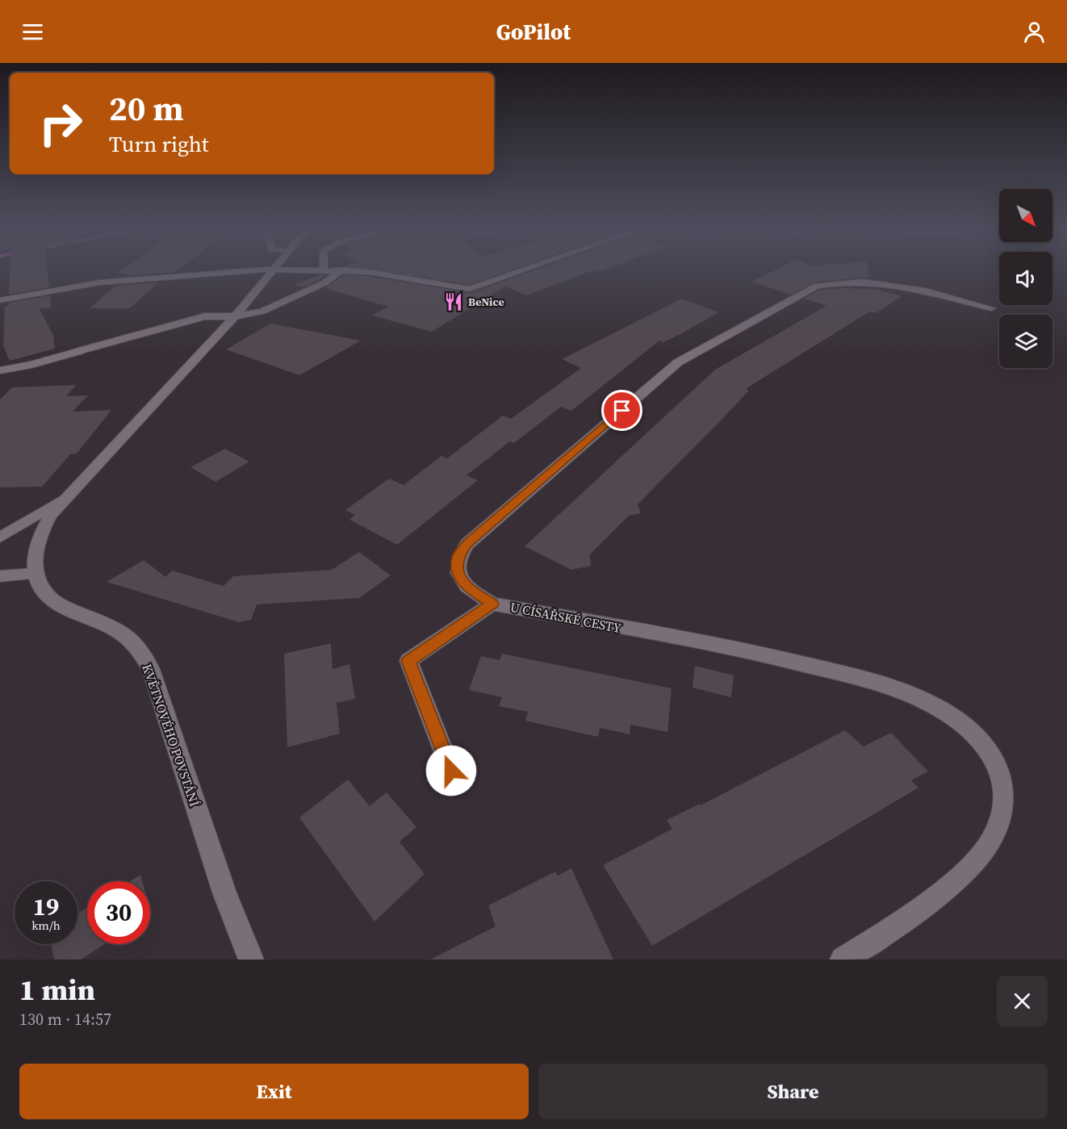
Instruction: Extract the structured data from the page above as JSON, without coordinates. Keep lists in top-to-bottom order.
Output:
{
  "streets": {
    "street": ["U CÍSAŘSKÉ CESTY", "KVĚTNOVÉHO POVSTÁNÍ"]
  },
  "places": {
    "restaurant": ["BeNice"]
  },
  "north": "bottom right",
  "page": {
    "header": "GoPilot",
    "turn": ["20 m", "Turn right"],
    "speed": "19 km/h",
    "limit": "30",
    "heading": ["1 min", "130 m · 14:57"],
    "buttons": ["Exit", "Share"]
  }
}
